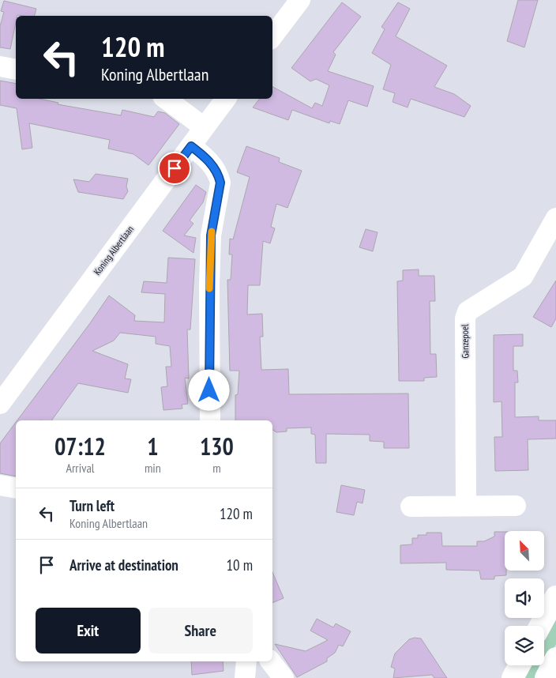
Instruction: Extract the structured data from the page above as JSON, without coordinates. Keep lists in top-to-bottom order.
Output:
{
  "streets": {
    "street": ["Koning Albertlaan", "Ganzepoel"]
  },
  "north": "top left",
  "page": {
    "turn": ["120 m", "Koning Albertlaan"],
    "eta": [
      "07:12",
      "Arrival",
      "1",
      "min",
      "130",
      "m"
    ],
    "list": [
      {
        "name": "Turn left",
        "note": "Koning Albertlaan",
        "value": "120 m"
      },
      {
        "name": "Arrive at destination",
        "value": "10 m"
      }
    ],
    "buttons": ["Exit", "Share"]
  }
}
